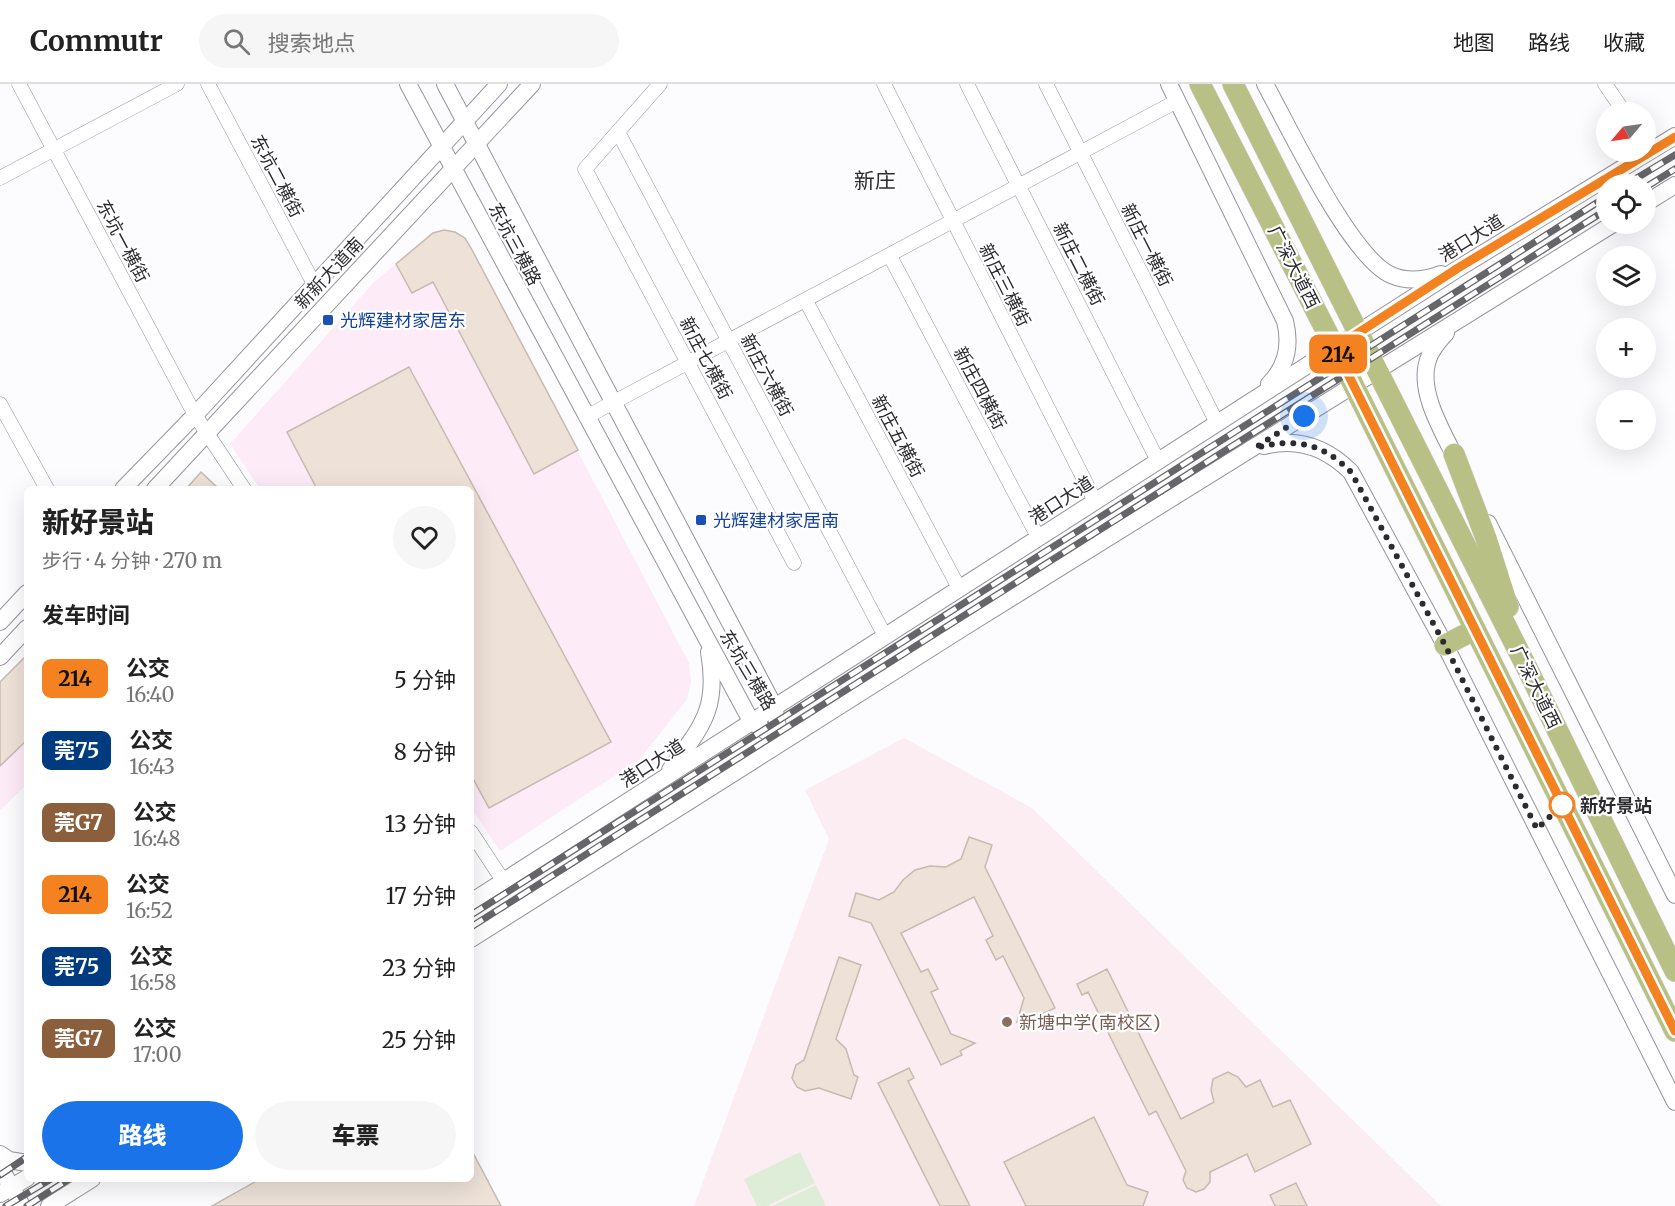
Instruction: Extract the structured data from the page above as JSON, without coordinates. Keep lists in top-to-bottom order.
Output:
{
  "streets": {
    "highway": ["广深大道西"],
    "street": [
      "东坑二横街",
      "港口大道",
      "东坑一横街",
      "东坑三横路",
      "新庄一横街",
      "新庄二横街",
      "新新大道南",
      "新庄三横街",
      "新庄七横街",
      "新庄六横街",
      "新庄四横街",
      "新庄五横街"
    ]
  },
  "crossings": [
    ["东坑二横街", "新新大道南"],
    ["港口大道", "东坑三横路"],
    ["港口大道", "新庄一横街"],
    ["港口大道", "新庄二横街"],
    ["港口大道", "广深大道西"],
    ["港口大道", "新庄三横街"],
    ["港口大道", "新庄六横街"],
    ["港口大道", "新庄四横街"],
    ["港口大道", "新庄五横街"],
    ["东坑一横街", "新新大道南"],
    ["东坑三横路", "新新大道南"],
    ["新庄七横街", "新庄六横街"]
  ],
  "districts": ["新庄"],
  "places": {
    "transit": ["光辉建材家居东", "光辉建材家居南"],
    "other": ["新好景站", "新塘中学(南校区)"]
  },
  "lines": ["bus line 214"],
  "north": "bottom left",
  "page": {
    "header": "Commutr",
    "search": "搜索地点",
    "nav": ["地图", "路线", "收藏"],
    "on_map": "214",
    "map_buttons": ["+", "−"],
    "heading": [
      ["新好景站", "步行 · 4 分钟 · 270 m"],
      "发车时间"
    ],
    "list": [
      {
        "mark": "214",
        "name": "公交",
        "note": "16:40",
        "value": "5 分钟"
      },
      {
        "mark": "莞75",
        "name": "公交",
        "note": "16:43",
        "value": "8 分钟"
      },
      {
        "mark": "莞G7",
        "name": "公交",
        "note": "16:48",
        "value": "13 分钟"
      },
      {
        "mark": "214",
        "name": "公交",
        "note": "16:52",
        "value": "17 分钟"
      },
      {
        "mark": "莞75",
        "name": "公交",
        "note": "16:58",
        "value": "23 分钟"
      },
      {
        "mark": "莞G7",
        "name": "公交",
        "note": "17:00",
        "value": "25 分钟"
      }
    ],
    "buttons": ["路线", "车票"]
  }
}
